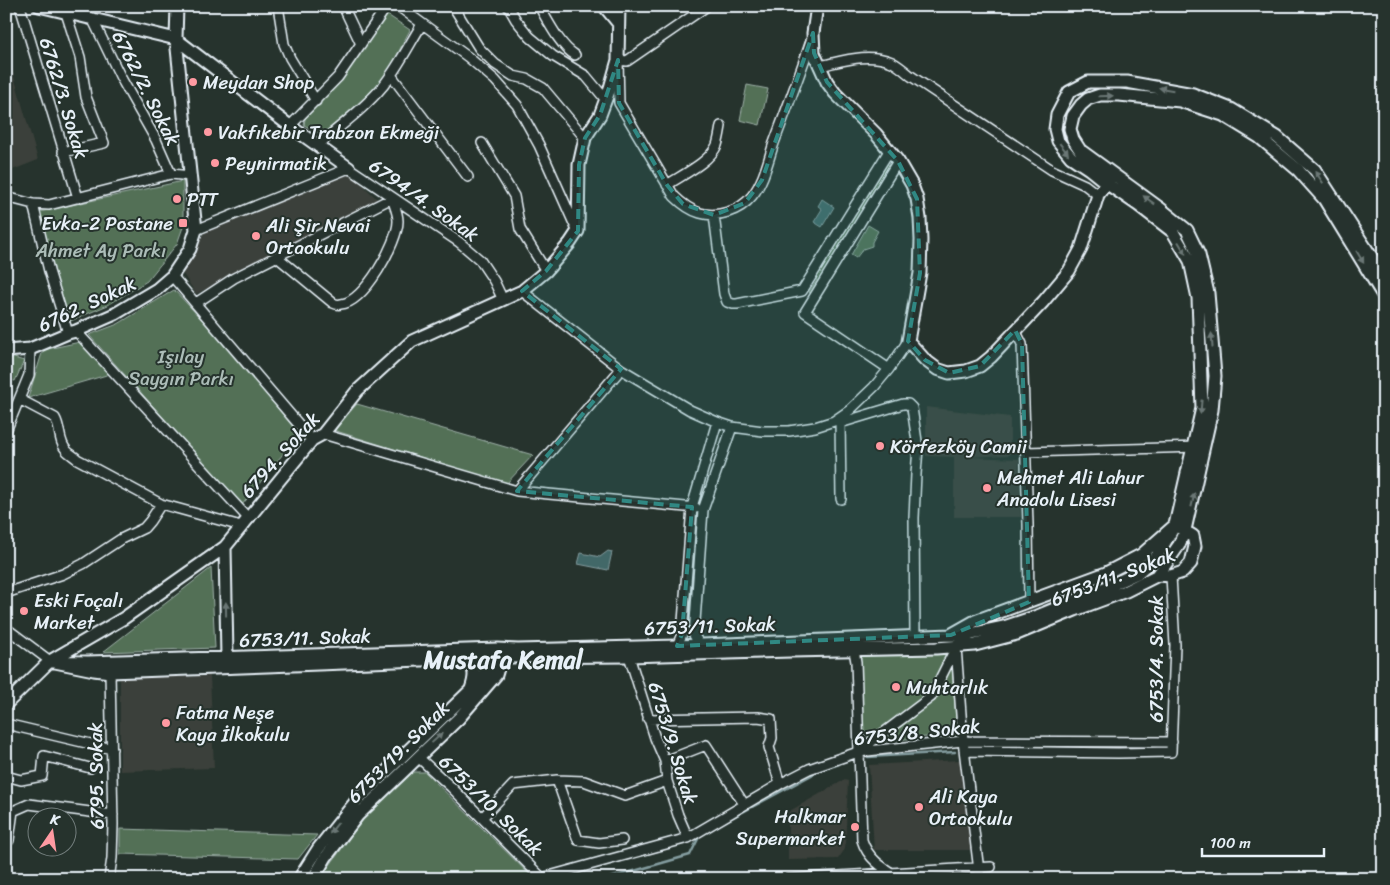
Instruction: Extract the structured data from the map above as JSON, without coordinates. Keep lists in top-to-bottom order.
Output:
{
  "streets": {
    "street": [
      "6762/2. Sokak",
      "6762/3. Sokak",
      "6794/4. Sokak",
      "6762. Sokak",
      "6794. Sokak",
      "6753/11. Sokak",
      "6753/4. Sokak",
      "6753/8. Sokak",
      "6753/9. Sokak",
      "6753/19. Sokak",
      "6795. Sokak",
      "6753/10. Sokak"
    ]
  },
  "crossings": [
    ["6794/4. Sokak", "6762. Sokak"],
    ["6794/4. Sokak", "6794. Sokak"],
    ["6794. Sokak", "6753/11. Sokak"],
    ["6753/11. Sokak", "6753/4. Sokak"],
    ["6753/11. Sokak", "6753/9. Sokak"],
    ["6753/11. Sokak", "6753/19. Sokak"],
    ["6753/11. Sokak", "6795. Sokak"],
    ["6753/4. Sokak", "6753/8. Sokak"],
    ["6753/8. Sokak", "6753/9. Sokak"],
    ["6753/8. Sokak", "6753/10. Sokak"],
    ["6753/19. Sokak", "6753/10. Sokak"]
  ],
  "districts": ["Mustafa Kemal"],
  "parks": ["Ahmet Ay Parkı", "Işılay Saygın Parkı"],
  "places": {
    "other": [
      "Meydan Shop",
      "Vakfıkebir Trabzon Ekmeği",
      "Peynirmatik",
      "PTT",
      "Ali Şir Nevai Ortaokulu",
      "Körfezköy Camii",
      "Mehmet Ali Lahur Anadolu Lisesi",
      "Eski Foçalı Market",
      "Muhtarlık",
      "Fatma Neşe Kaya İlkokulu",
      "Ali Kaya Ortaokulu",
      "Halkmar Supermarket"
    ],
    "transit": ["Evka-2 Postane"]
  },
  "scale_bar": "100 m",
  "north": "top"
}
